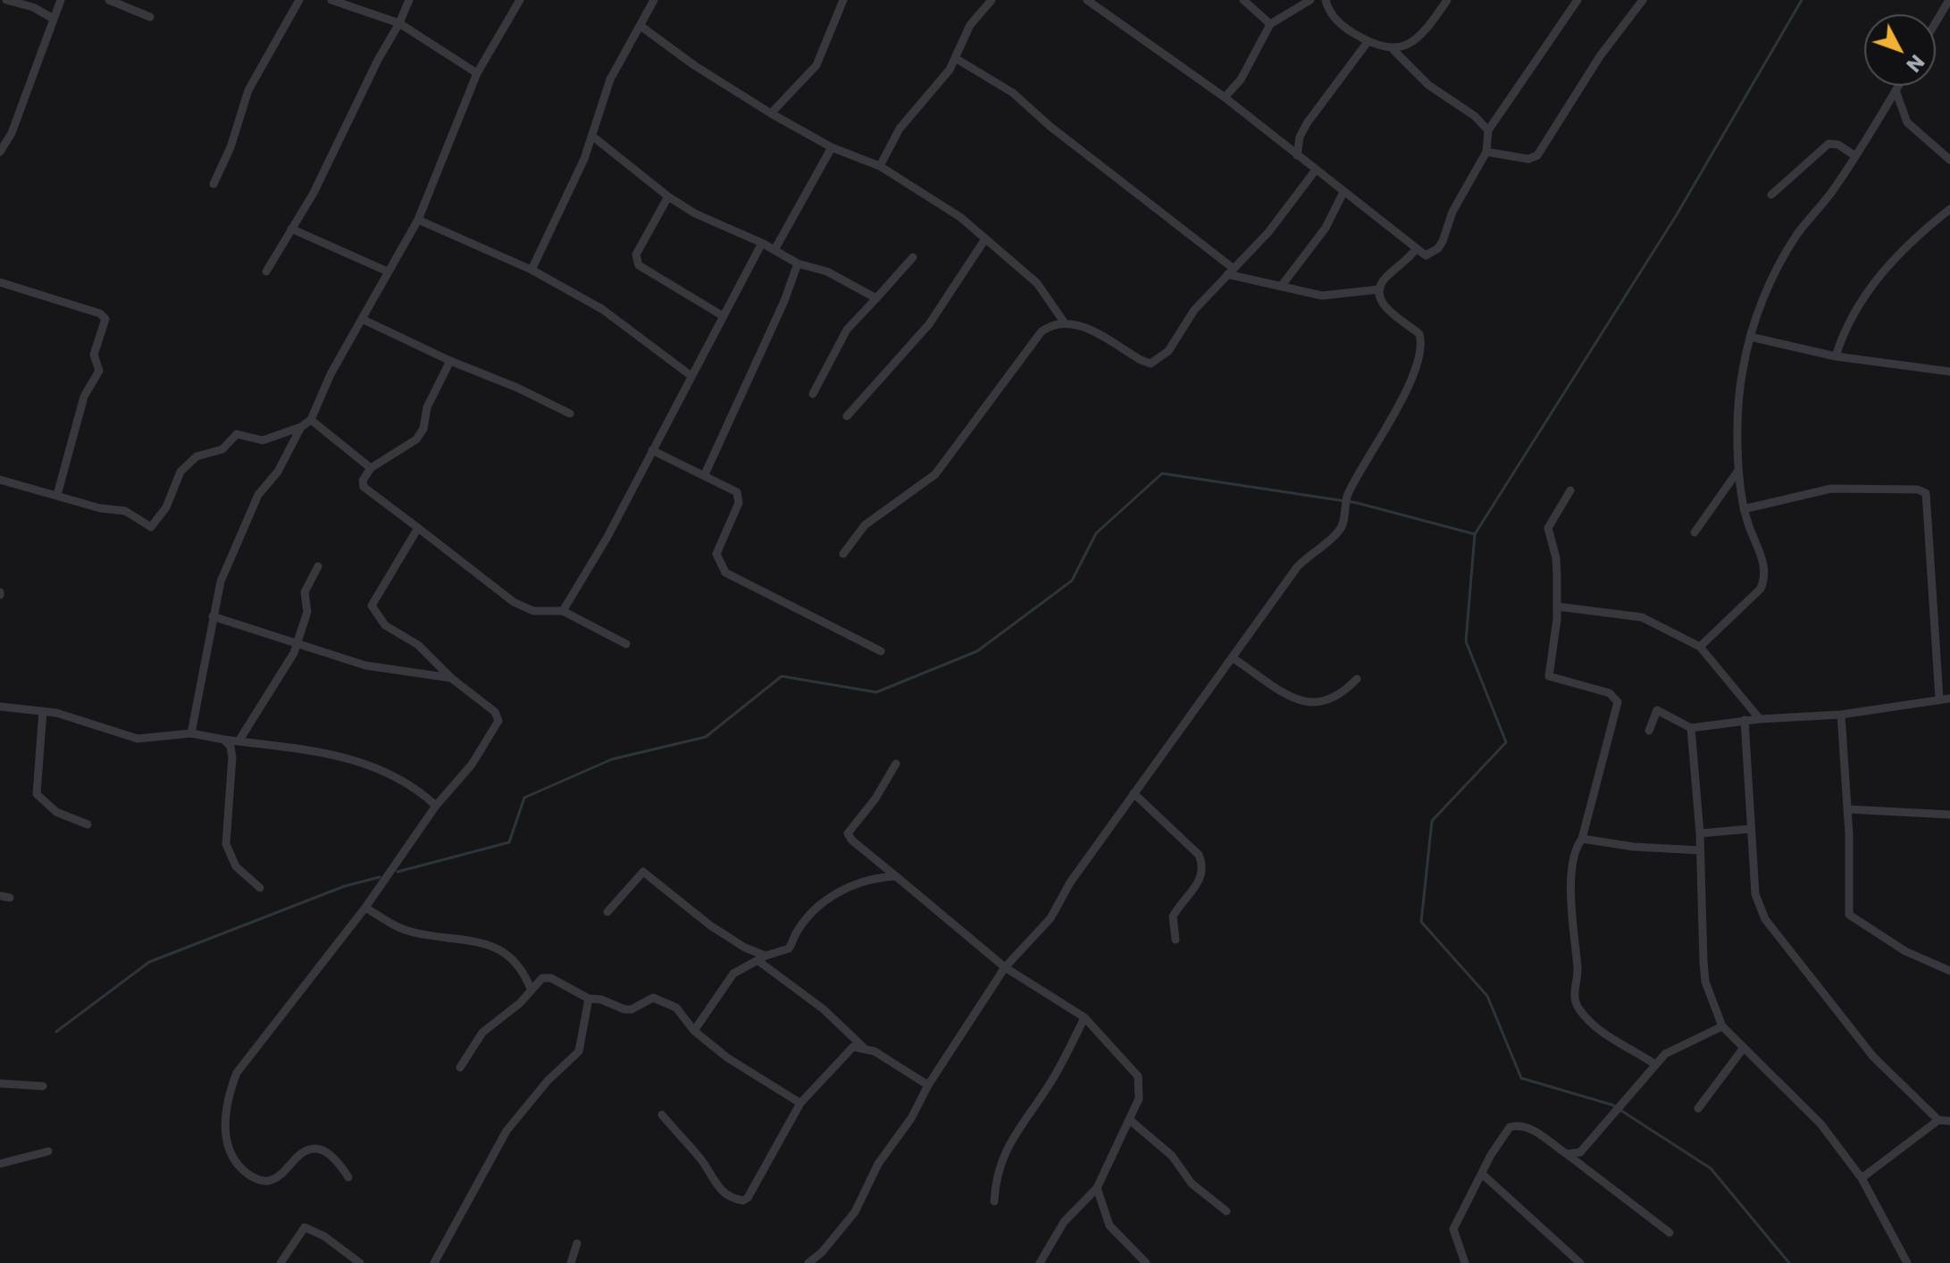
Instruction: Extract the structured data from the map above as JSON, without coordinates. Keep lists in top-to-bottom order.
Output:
{
  "north": "bottom right"
}
